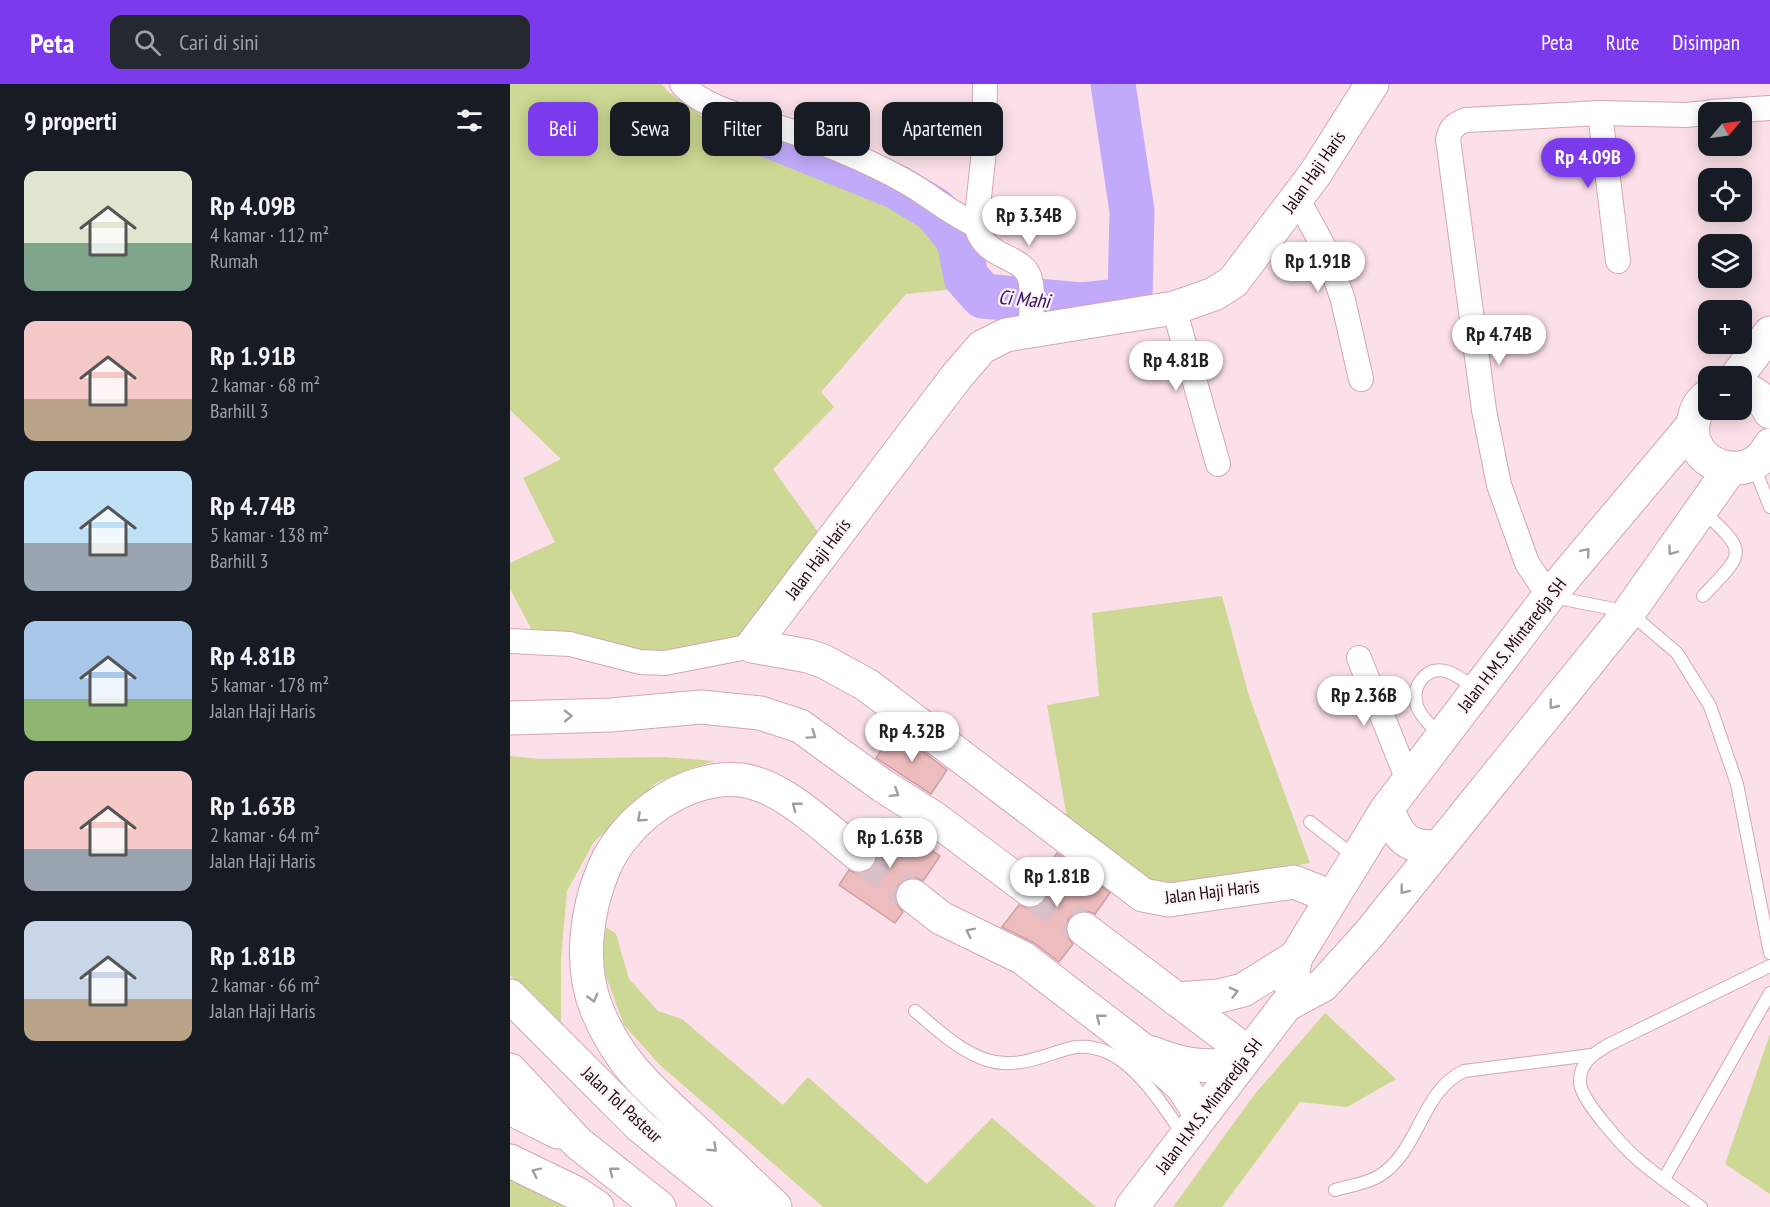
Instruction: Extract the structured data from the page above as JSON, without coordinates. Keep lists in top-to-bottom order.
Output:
{
  "streets": {
    "main road": ["Jalan Haji Haris", "Jalan H.M.S. Mintaredja SH", "Jalan Tol Pasteur"]
  },
  "crossings": [
    ["Jalan Haji Haris", "Jalan H.M.S. Mintaredja SH"]
  ],
  "water": ["Ci Mahi"],
  "north": "top right",
  "page": {
    "header": "Peta",
    "search": "Cari di sini",
    "nav": ["Peta", "Rute", "Disimpan"],
    "heading": "9 properti",
    "map_buttons": ["+", "−"],
    "chip": [
      "Beli",
      "Sewa",
      "Filter",
      "Baru",
      "Apartemen"
    ],
    "price": [
      "Rp 4.09B",
      "Rp 3.34B",
      "Rp 1.91B",
      "Rp 4.74B",
      "Rp 4.81B",
      "Rp 2.36B",
      "Rp 4.32B",
      "Rp 1.63B",
      "Rp 1.81B"
    ],
    "list": [
      {
        "name": "Rp 4.09B",
        "note": "4 kamar · 112 m² · Rumah"
      },
      {
        "name": "Rp 1.91B",
        "note": "2 kamar · 68 m² · Barhill 3"
      },
      {
        "name": "Rp 4.74B",
        "note": "5 kamar · 138 m² · Barhill 3"
      },
      {
        "name": "Rp 4.81B",
        "note": "5 kamar · 178 m² · Jalan Haji Haris"
      },
      {
        "name": "Rp 1.63B",
        "note": "2 kamar · 64 m² · Jalan Haji Haris"
      },
      {
        "name": "Rp 1.81B",
        "note": "2 kamar · 66 m² · Jalan Haji Haris"
      }
    ]
  }
}
